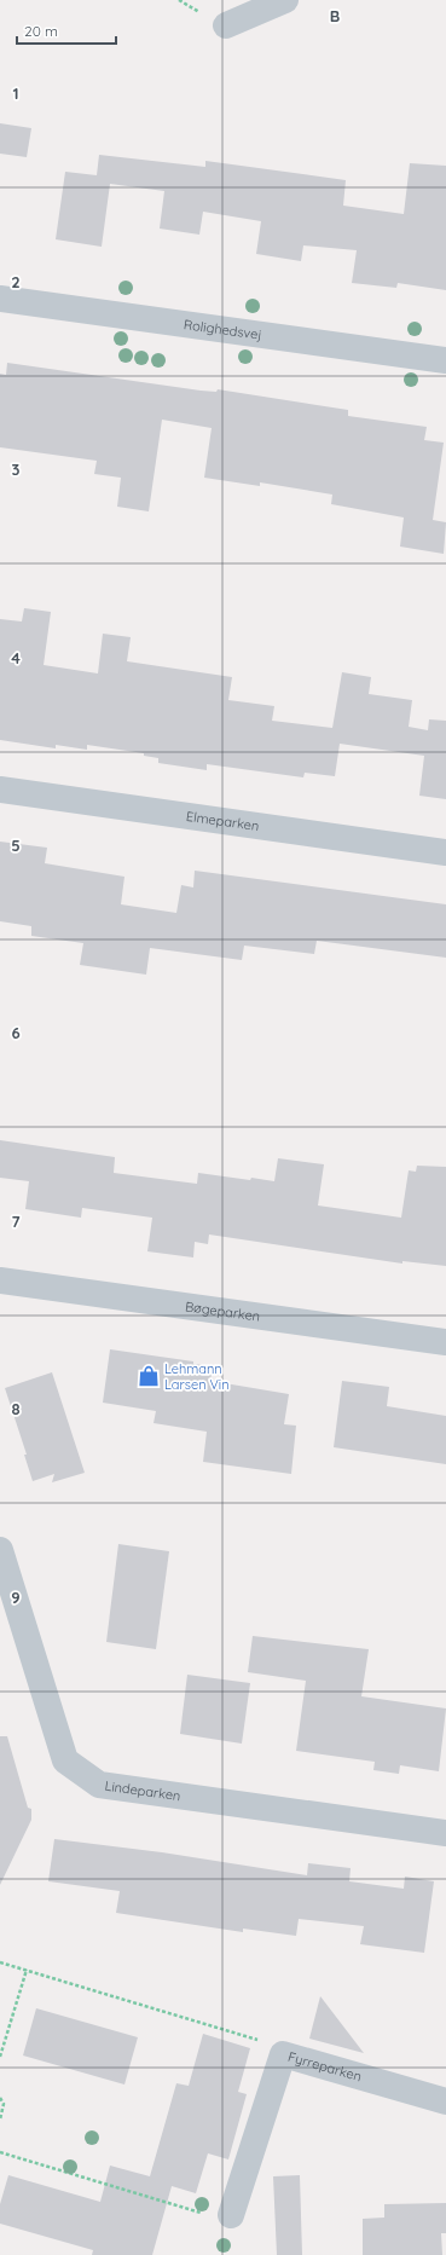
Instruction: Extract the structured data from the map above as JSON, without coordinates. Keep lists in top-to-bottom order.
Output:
{
  "streets": {
    "street": [
      "Rolighedsvej",
      "Elmeparken",
      "Bøgeparken",
      "Lindeparken",
      "Fyrreparken"
    ]
  },
  "places": {
    "shop": ["Lehmann Larsen Vin"]
  },
  "scale_bar": "20 m",
  "grid": {
    "columns": ["B"],
    "rows": [
      "1",
      "2",
      "3",
      "4",
      "5",
      "6",
      "7",
      "8",
      "9"
    ]
  }
}
